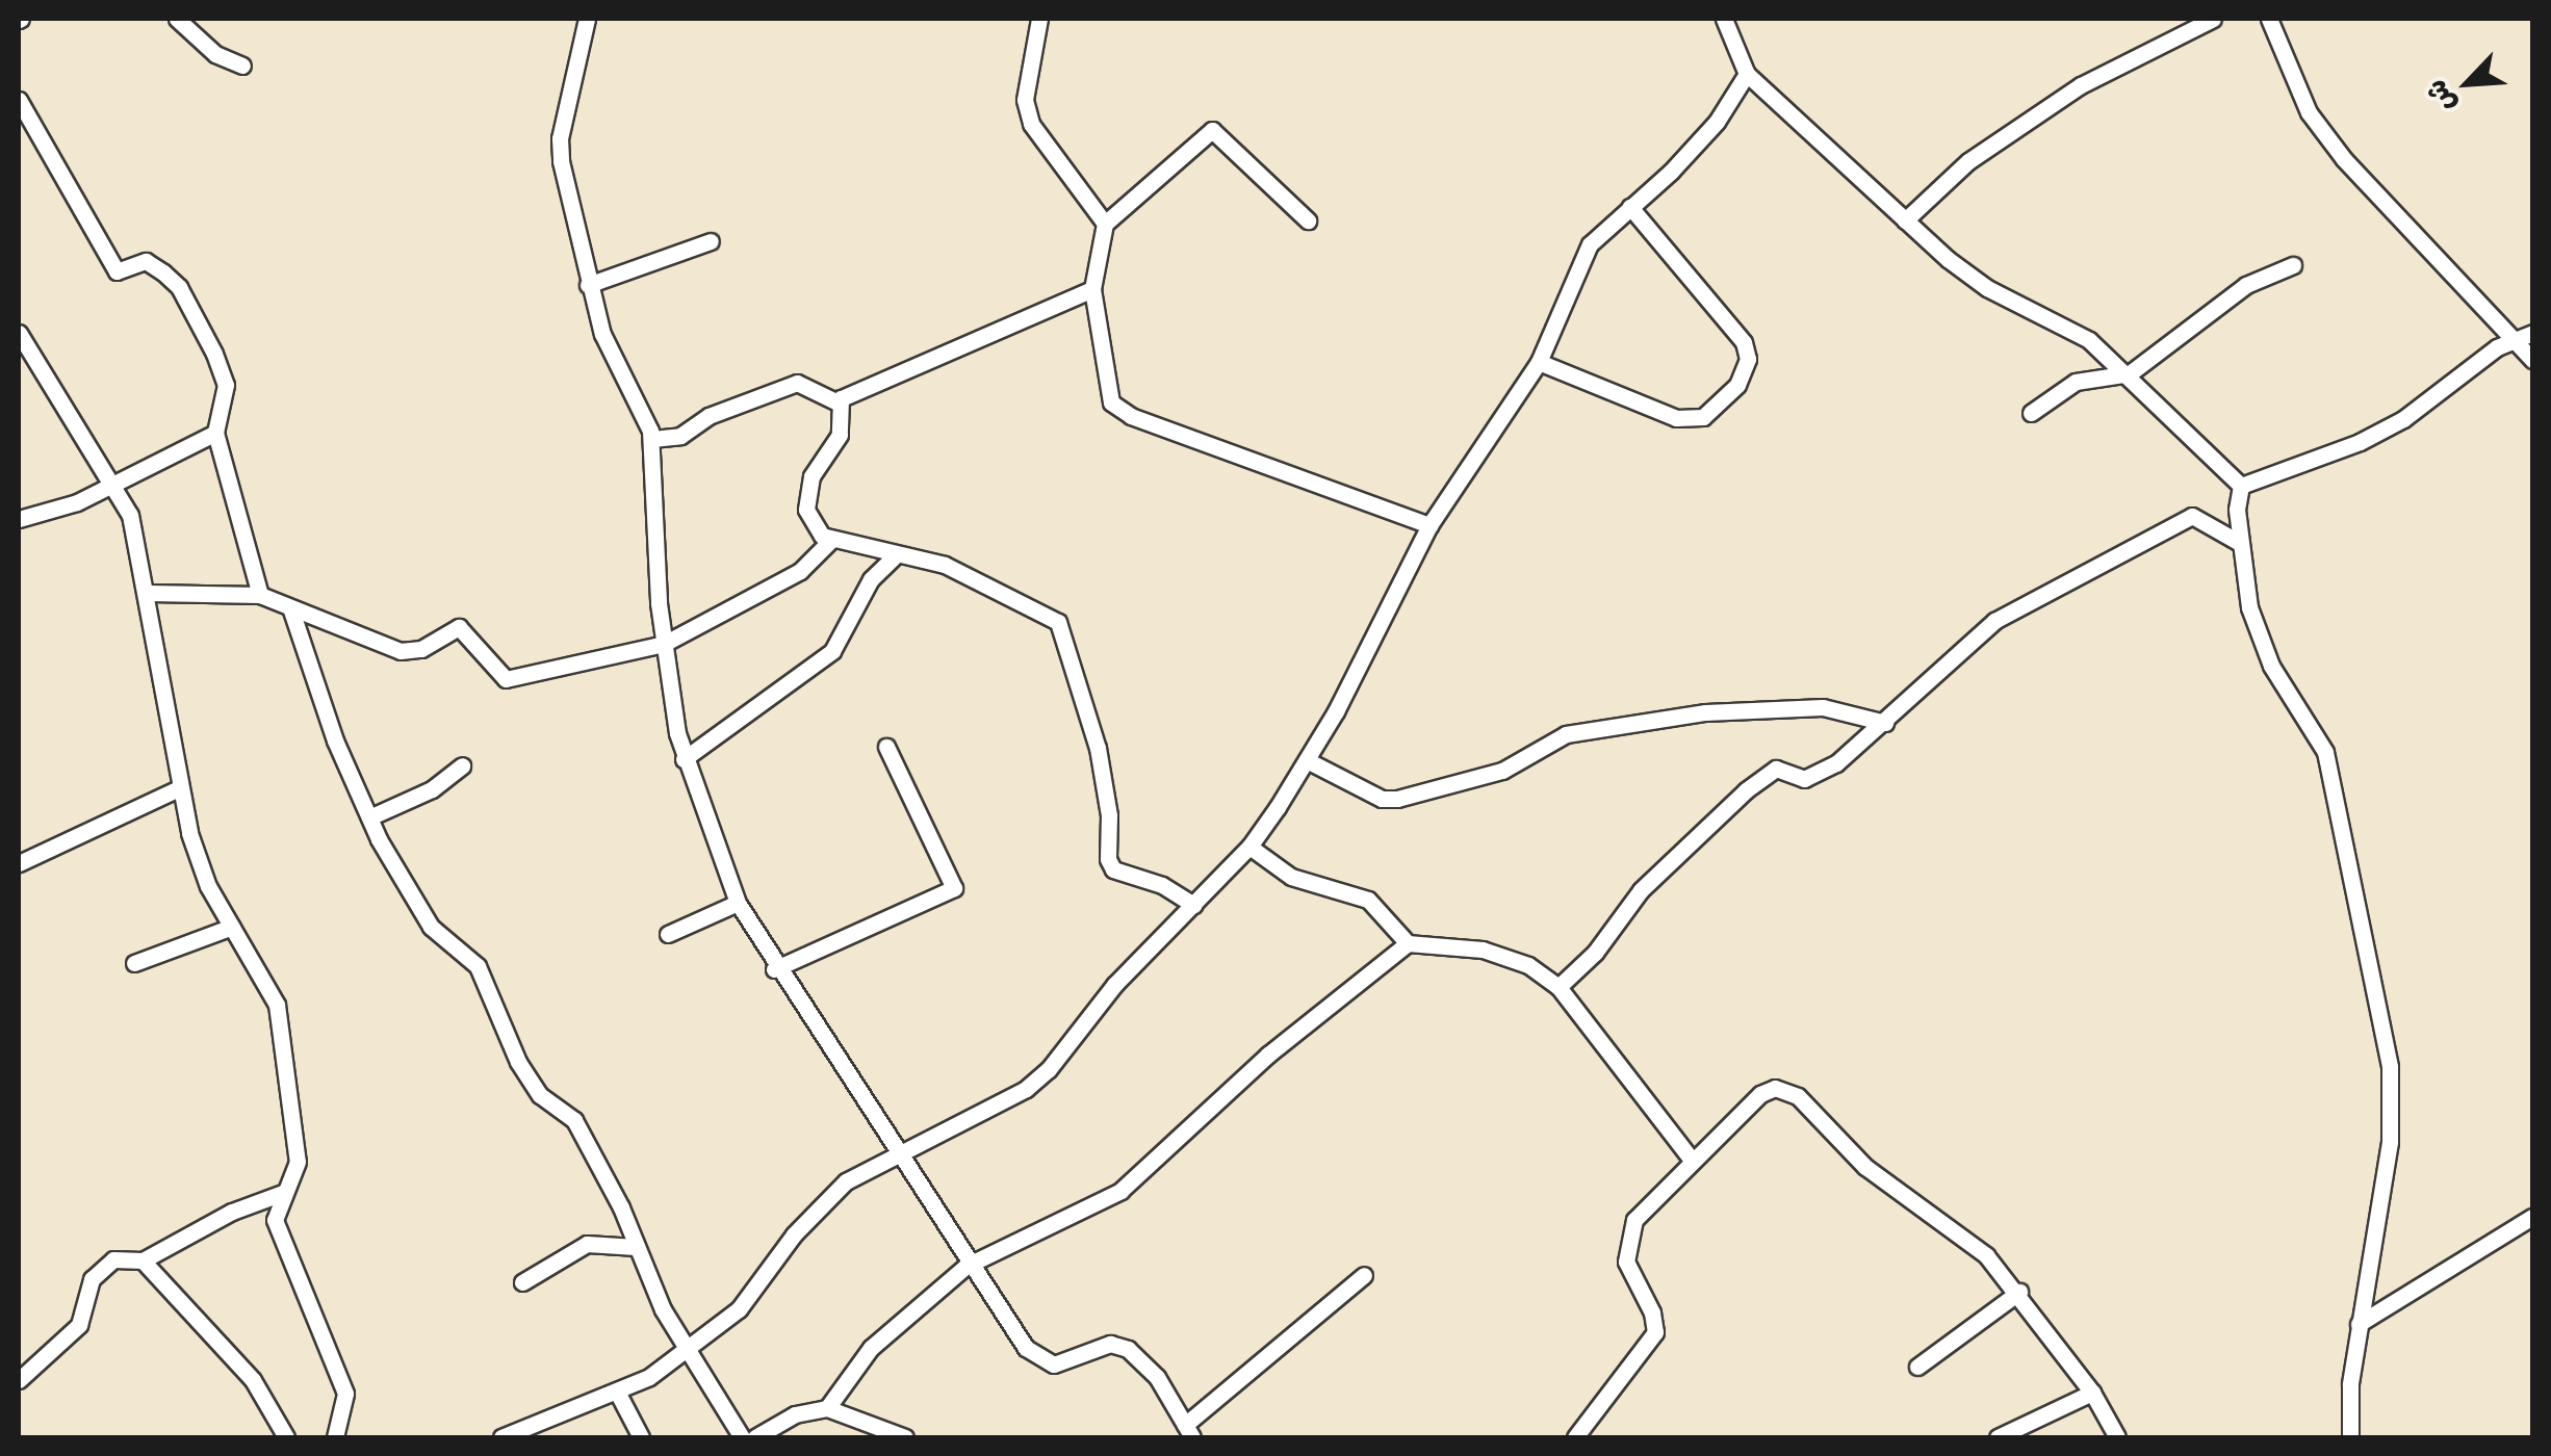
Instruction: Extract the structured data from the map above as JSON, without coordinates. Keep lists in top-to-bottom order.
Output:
{
  "north": "bottom left"
}
